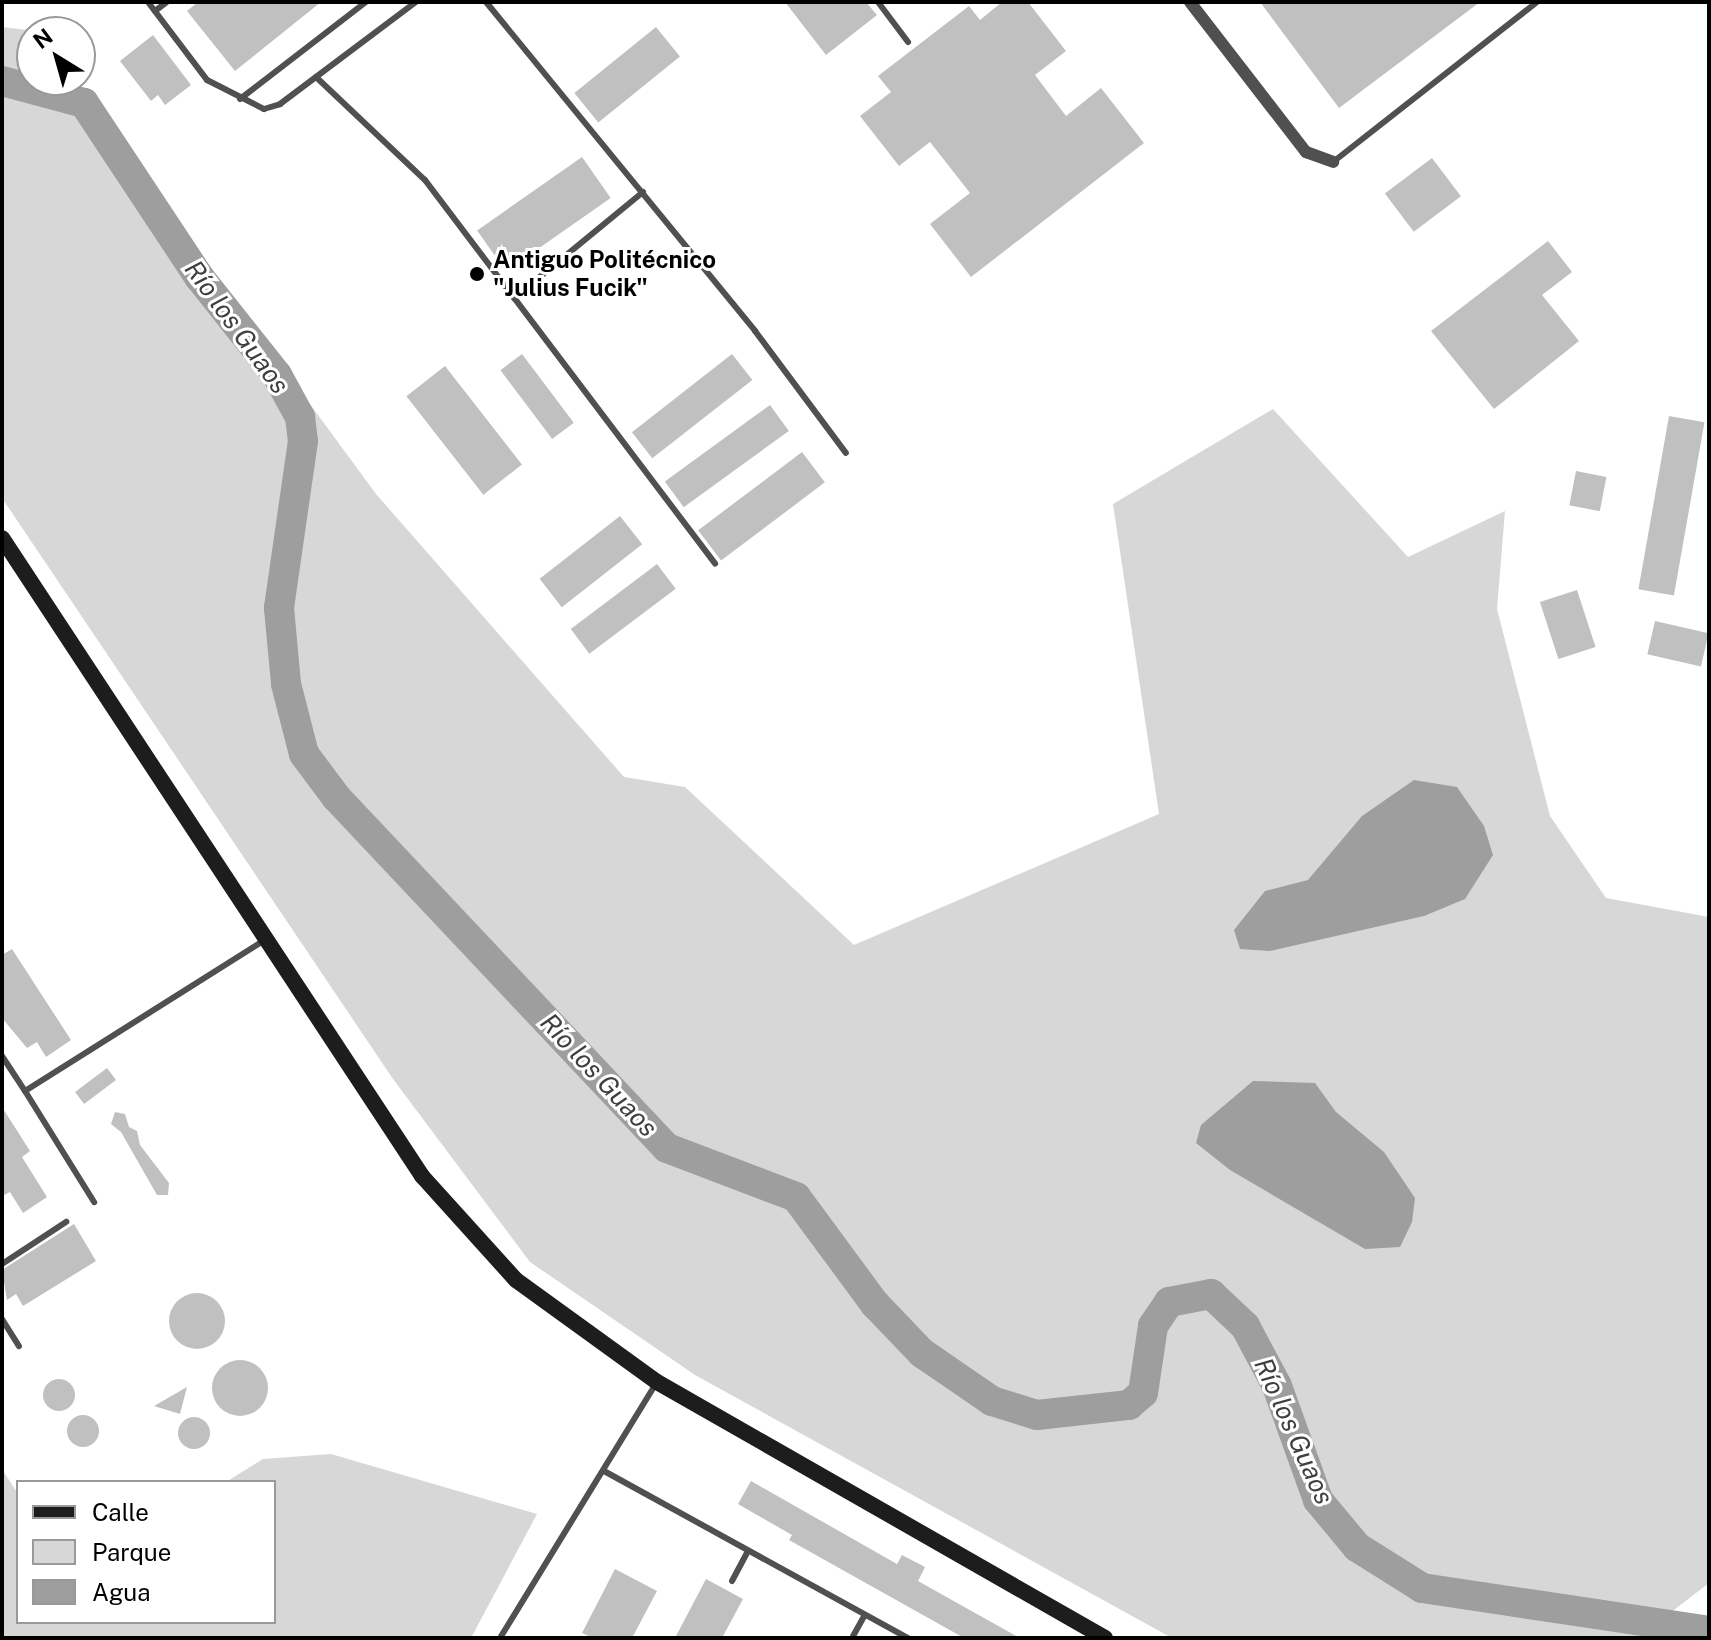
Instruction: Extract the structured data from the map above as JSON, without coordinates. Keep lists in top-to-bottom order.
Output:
{
  "water": ["Río los Guaos"],
  "places": ["Antiguo Politécnico \"Julius Fucik\""],
  "legend": ["Calle", "Parque", "Agua"],
  "north": "top left"
}
